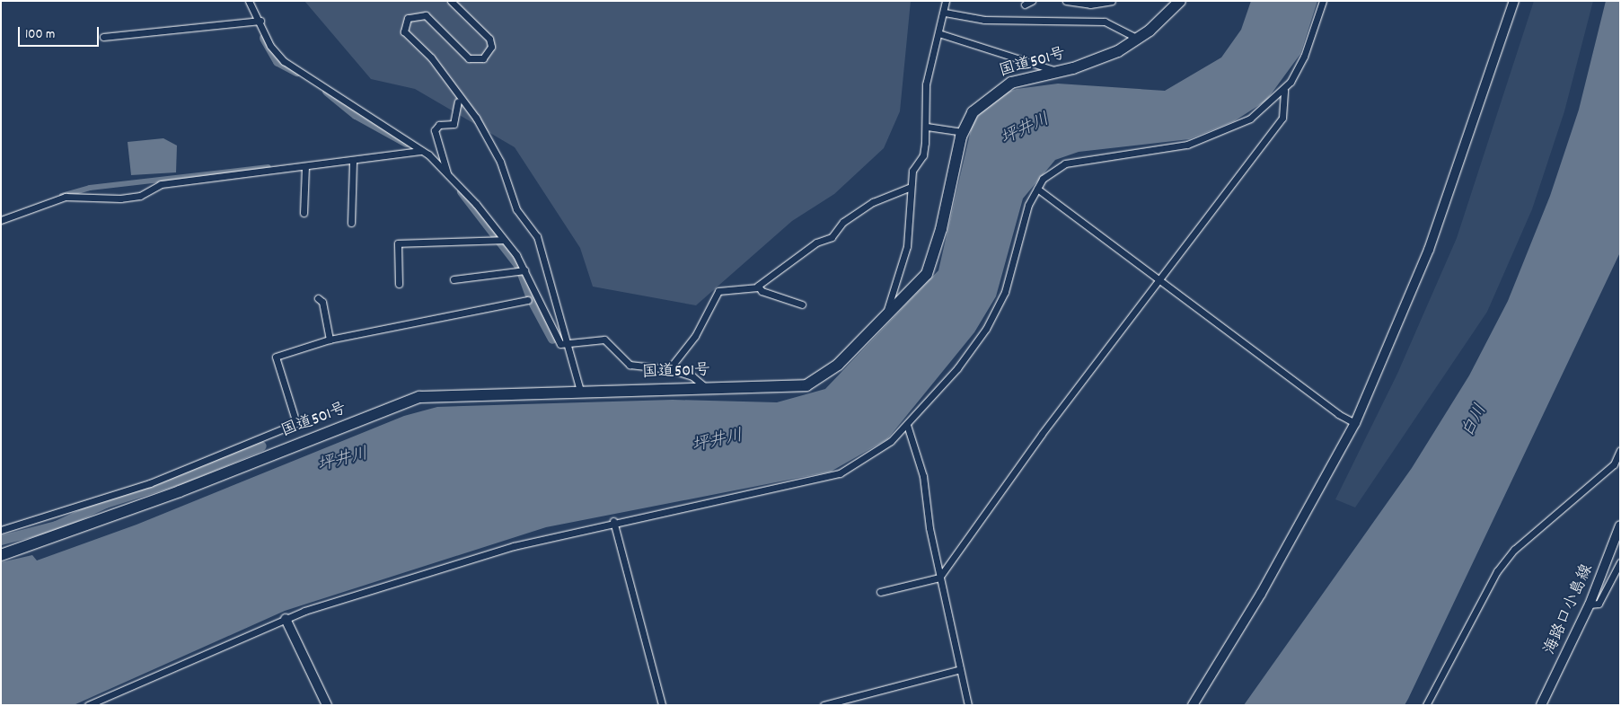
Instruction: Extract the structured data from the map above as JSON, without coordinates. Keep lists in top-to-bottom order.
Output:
{
  "streets": {
    "highway": ["国道501号"],
    "street": ["海路口小島線"]
  },
  "water": ["坪井川", "白川"],
  "scale_bar": "100 m"
}
